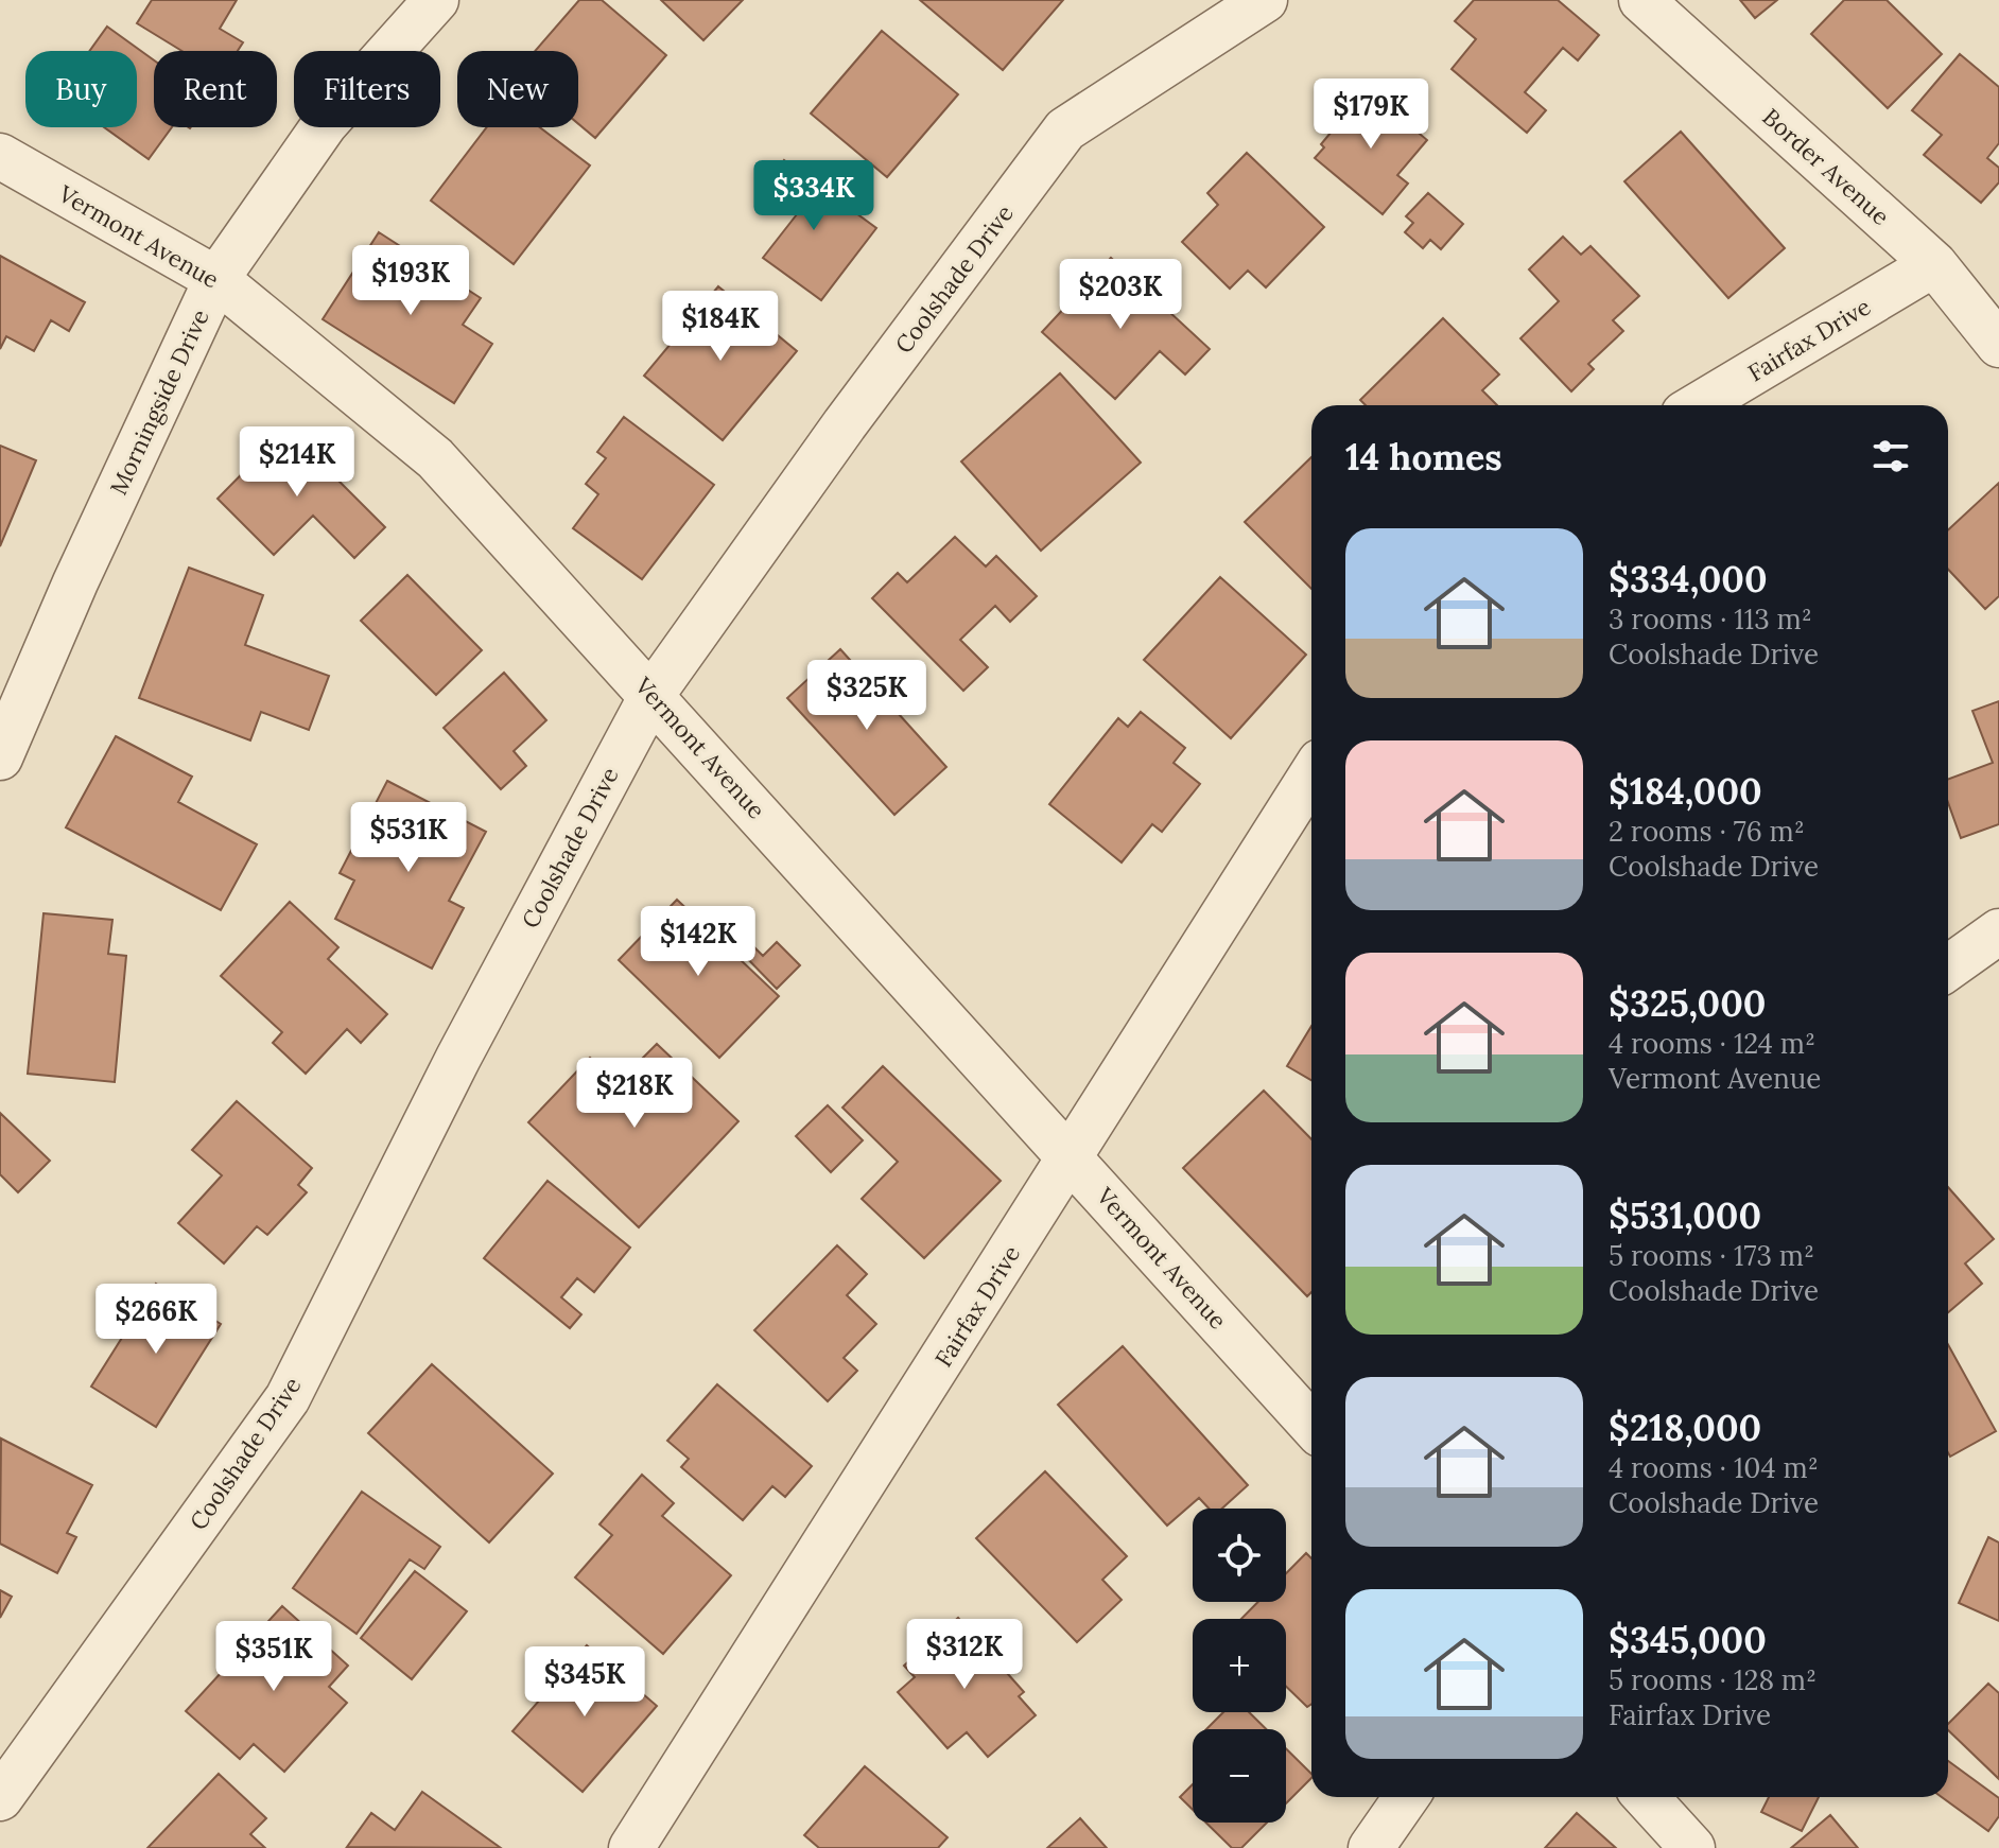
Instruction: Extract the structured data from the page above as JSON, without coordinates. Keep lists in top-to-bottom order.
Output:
{
  "streets": {
    "street": [
      "Border Avenue",
      "Vermont Avenue",
      "Coolshade Drive",
      "Fairfax Drive",
      "Morningside Drive"
    ]
  },
  "crossings": [
    ["Border Avenue", "Fairfax Drive"],
    ["Vermont Avenue", "Coolshade Drive"],
    ["Vermont Avenue", "Fairfax Drive"],
    ["Vermont Avenue", "Morningside Drive"]
  ],
  "page": {
    "chip": [
      "Buy",
      "Rent",
      "Filters",
      "New"
    ],
    "price": [
      "$179K",
      "$334K",
      "$193K",
      "$203K",
      "$184K",
      "$214K",
      "$325K",
      "$531K",
      "$142K",
      "$218K",
      "$266K",
      "$312K",
      "$351K",
      "$345K"
    ],
    "heading": "14 homes",
    "list": [
      {
        "name": "$334,000",
        "note": "3 rooms · 113 m² · Coolshade Drive"
      },
      {
        "name": "$184,000",
        "note": "2 rooms · 76 m² · Coolshade Drive"
      },
      {
        "name": "$325,000",
        "note": "4 rooms · 124 m² · Vermont Avenue"
      },
      {
        "name": "$531,000",
        "note": "5 rooms · 173 m² · Coolshade Drive"
      },
      {
        "name": "$218,000",
        "note": "4 rooms · 104 m² · Coolshade Drive"
      },
      {
        "name": "$345,000",
        "note": "5 rooms · 128 m² · Fairfax Drive"
      }
    ],
    "map_buttons": ["+", "−"]
  }
}
